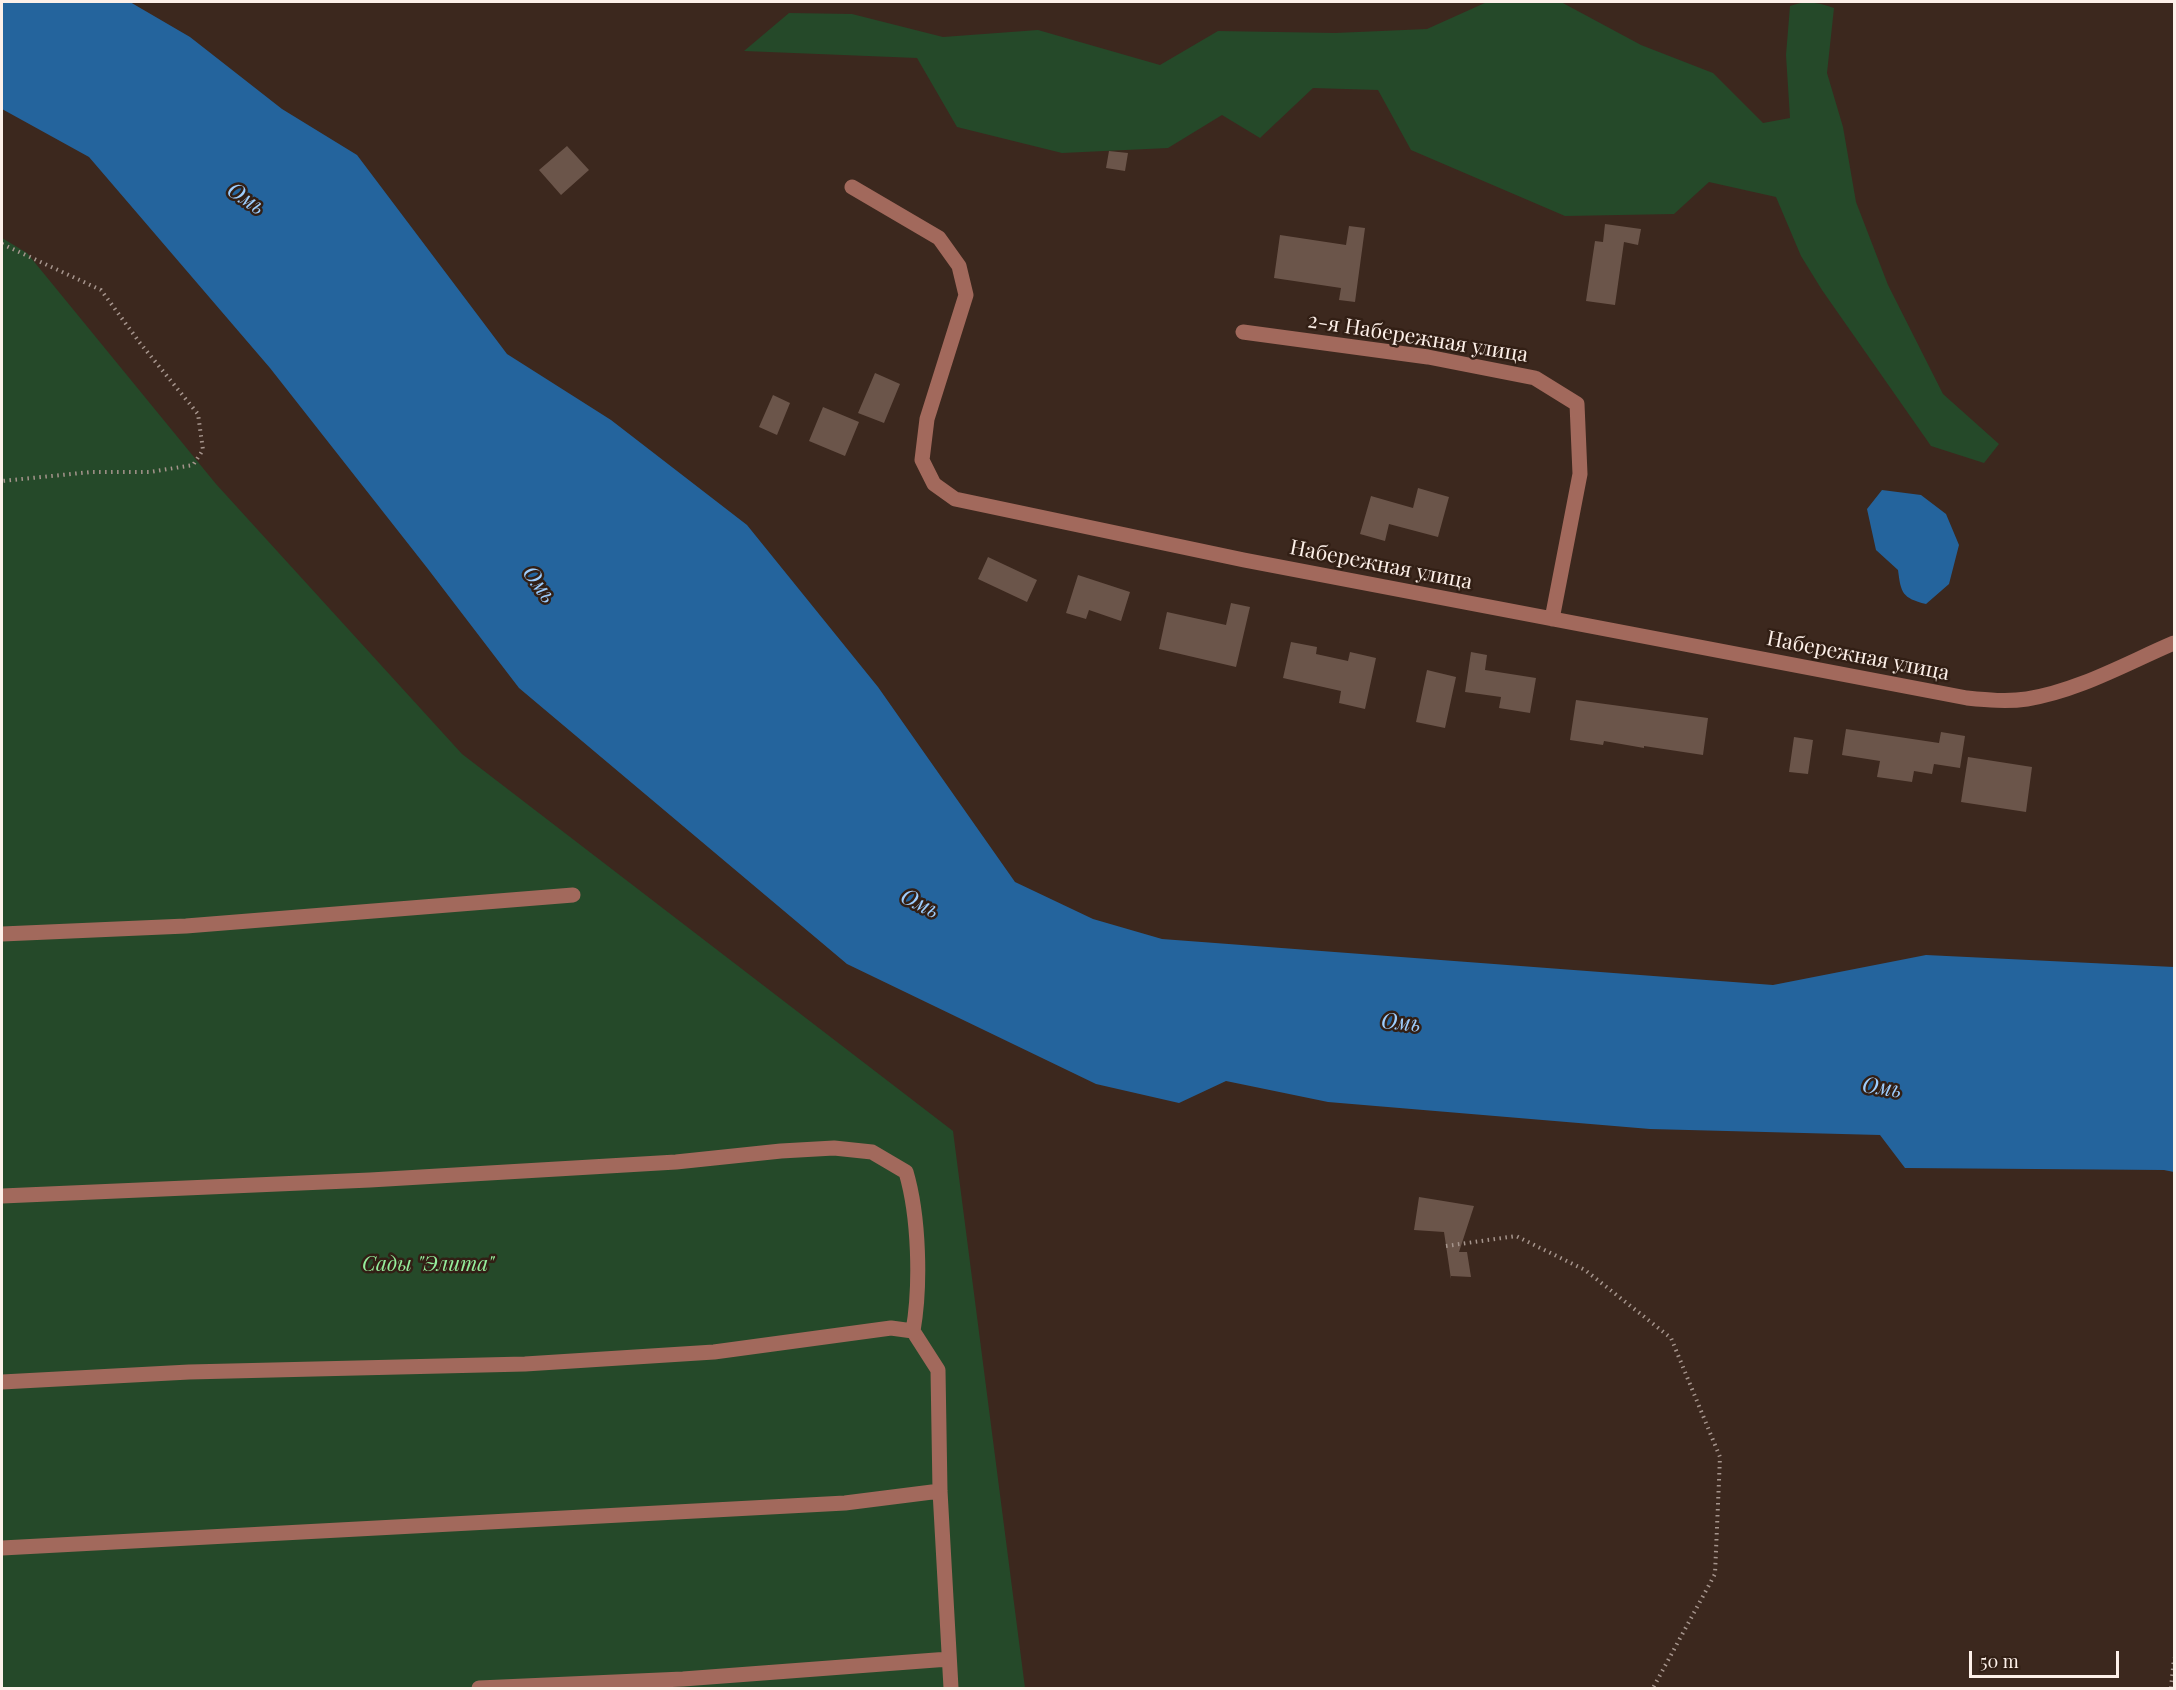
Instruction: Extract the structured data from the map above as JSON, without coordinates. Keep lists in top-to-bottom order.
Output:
{
  "streets": {
    "street": ["2-я Набережная улица", "Набережная улица"]
  },
  "crossings": [
    ["2-я Набережная улица", "Набережная улица"]
  ],
  "water": ["Омь"],
  "parks": ["Сады \"Элита\""],
  "scale_bar": "50 m"
}
